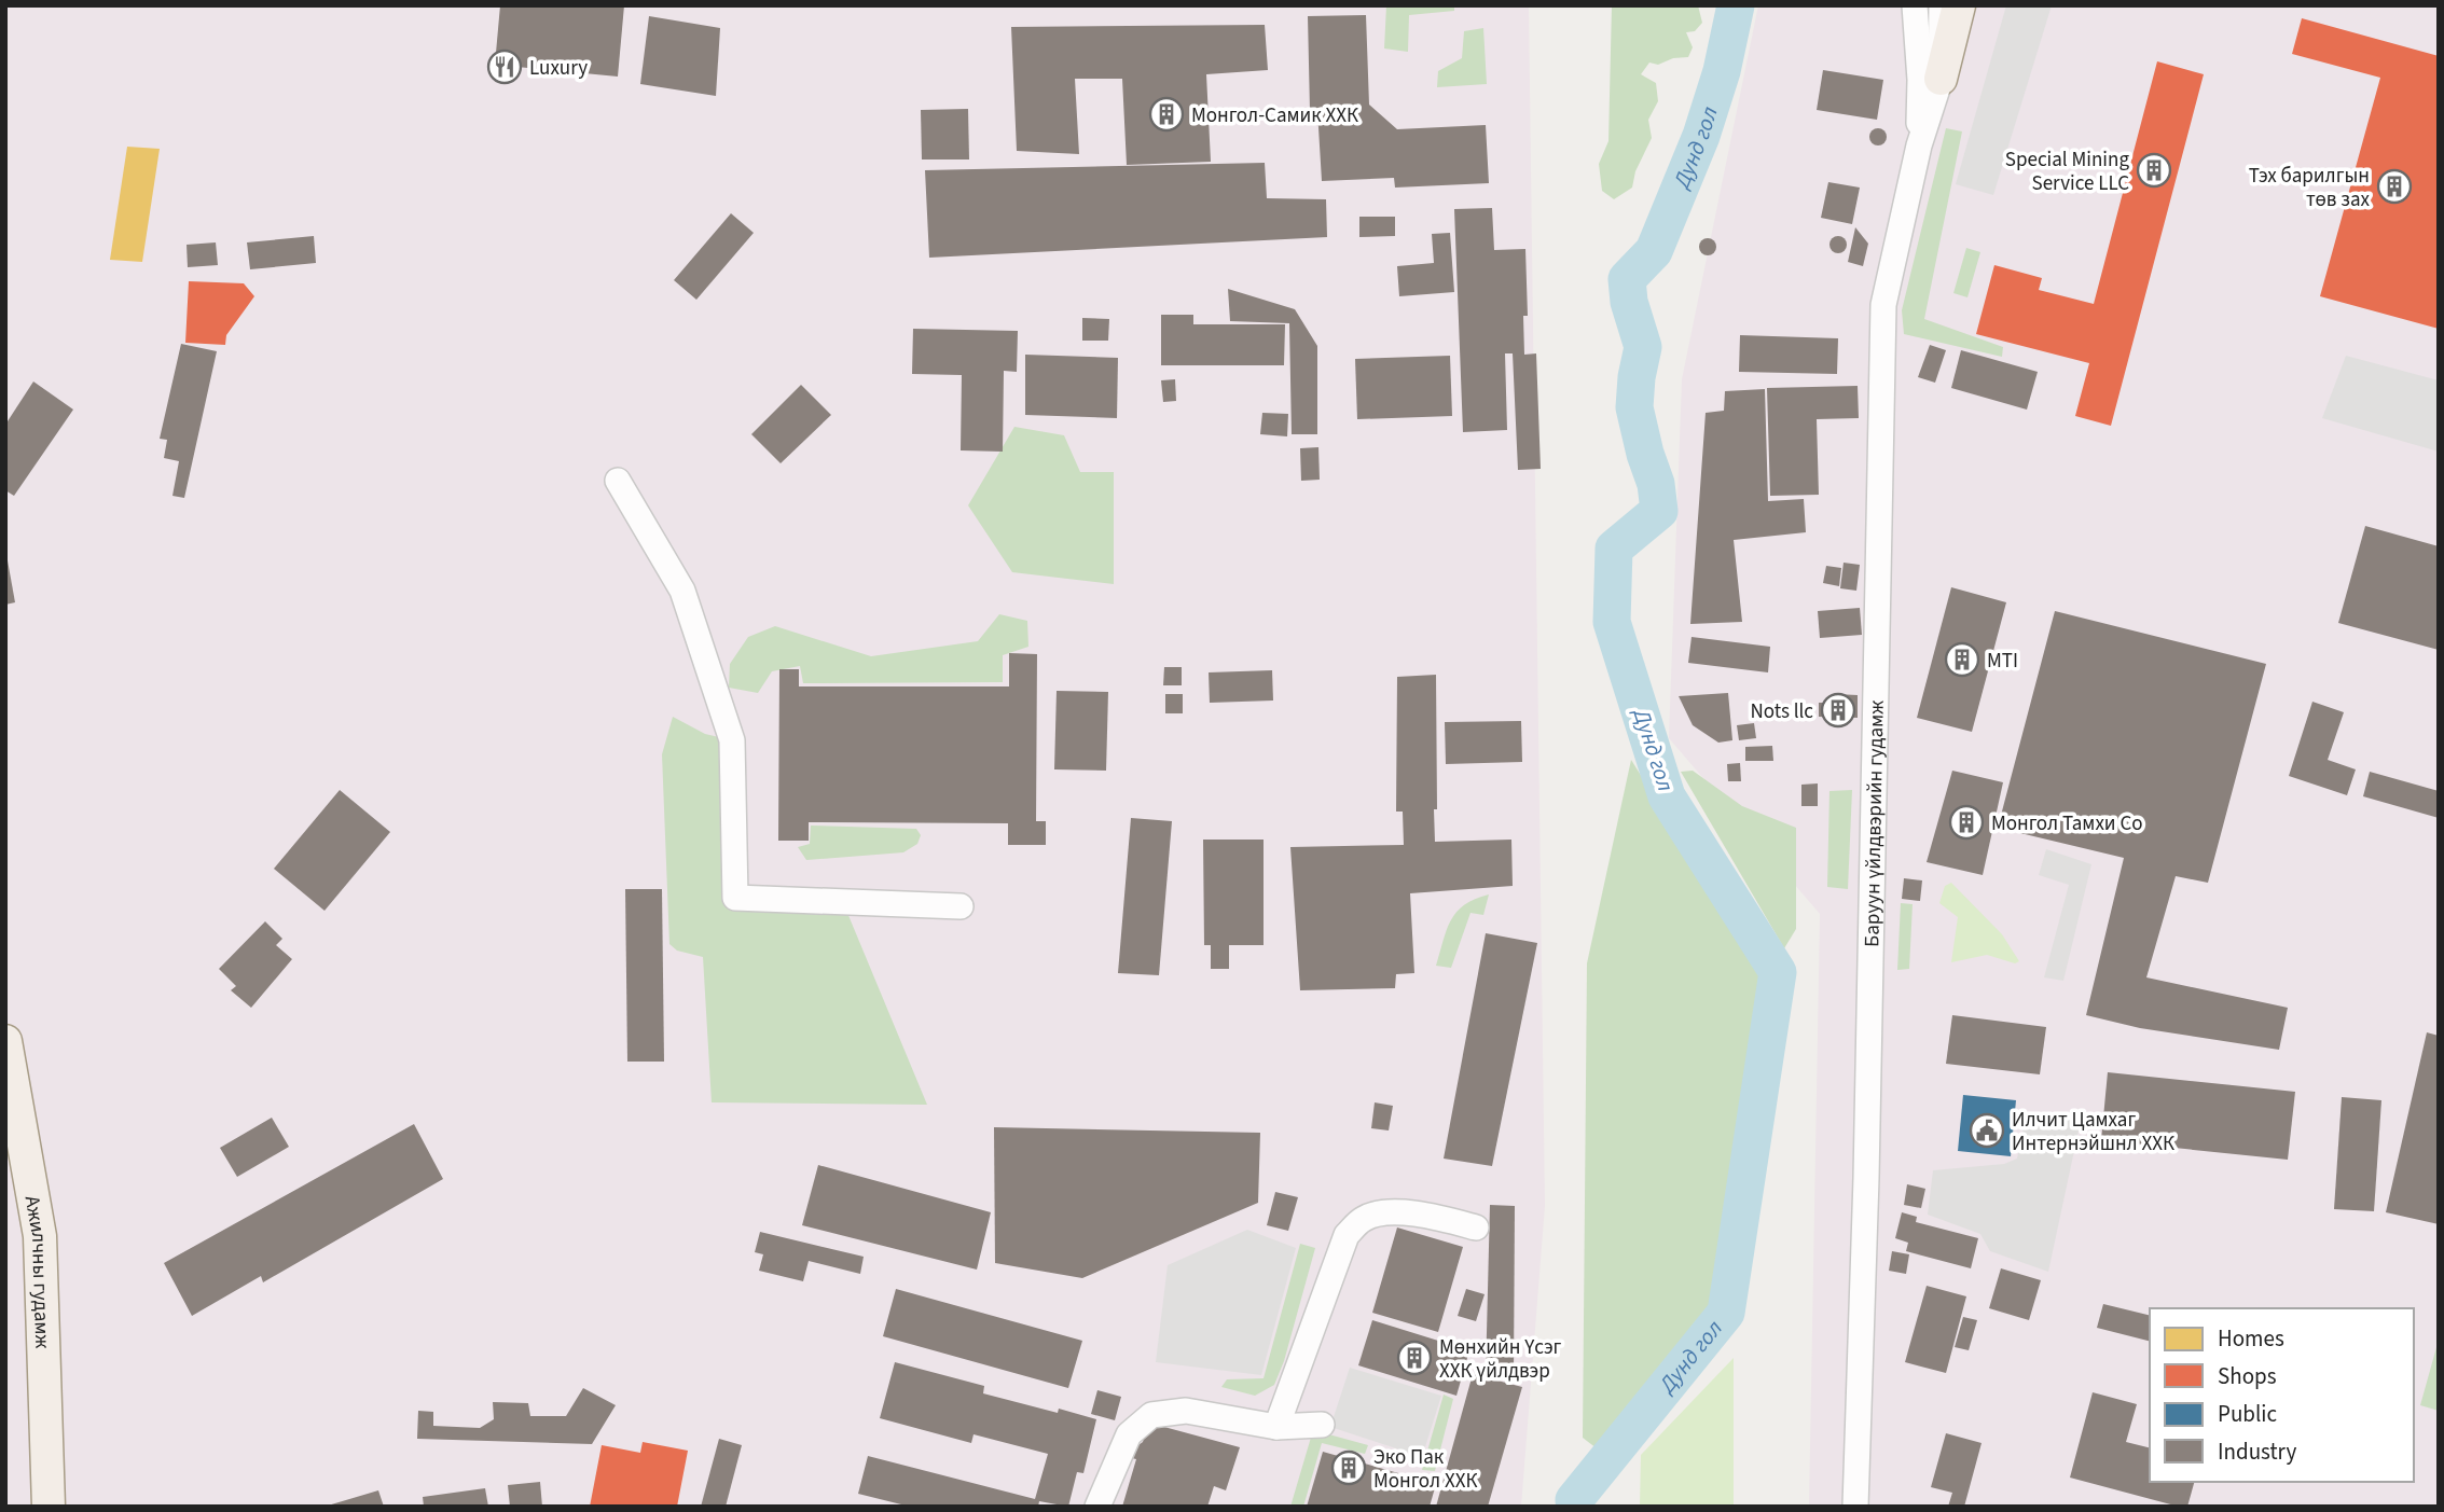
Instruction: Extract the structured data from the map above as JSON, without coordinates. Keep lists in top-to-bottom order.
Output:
{
  "streets": {
    "main road": ["Ажилчны гудамж"],
    "street": ["Баруун үйлдвэрийн гудамж"]
  },
  "water": ["Дунд гол"],
  "places": {
    "restaurant": ["Luxury"],
    "building": [
      "Монгол-Самик ХХК",
      "Special Mining Service LLC",
      "Тэх барилгын төв зах",
      "MTI",
      "Nots llc",
      "Монгол Тамхи Со",
      "Мөнхийн Үсэг ХХК үйлдвэр",
      "Эко Пак Монгол ХХК"
    ],
    "public building": ["Илчит Цамхаг Интернэйшнл ХХК"]
  },
  "legend": [
    "Homes",
    "Shops",
    "Public",
    "Industry"
  ]
}
